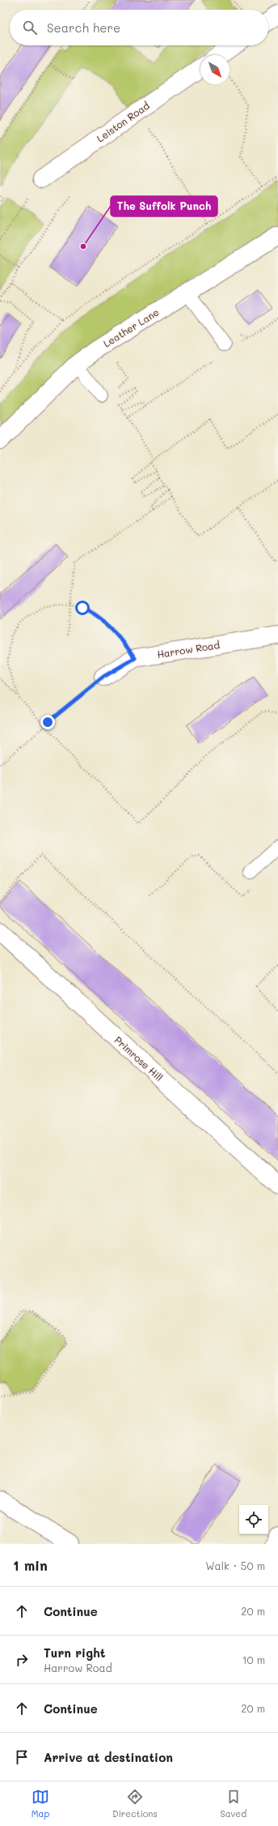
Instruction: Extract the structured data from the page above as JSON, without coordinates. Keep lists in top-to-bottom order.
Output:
{
  "streets": {
    "street": [
      "Leiston Road",
      "Leather Lane",
      "Harrow Road",
      "Primrose Hill"
    ]
  },
  "places": ["The Suffolk Punch"],
  "north": "bottom right",
  "page": {
    "search": "Search here",
    "heading": ["1 min", "Walk · 50 m"],
    "list": [
      ["Continue", "20 m"],
      ["Turn right", "Harrow Road", "10 m"],
      ["Continue", "20 m"],
      "Arrive at destination"
    ],
    "nav": ["Map", "Directions", "Saved"]
  }
}
